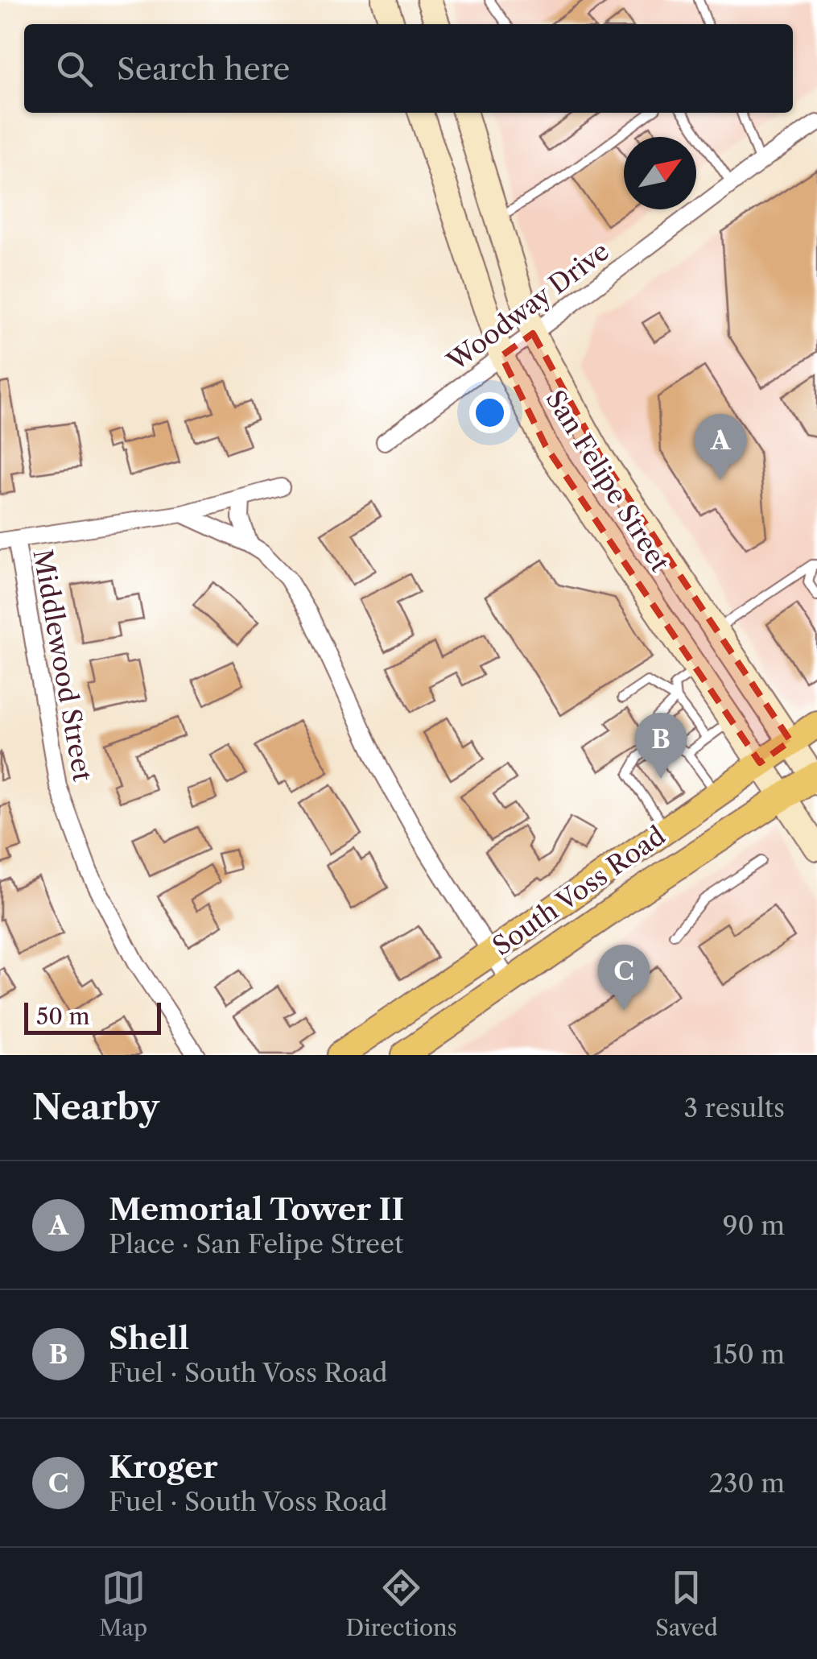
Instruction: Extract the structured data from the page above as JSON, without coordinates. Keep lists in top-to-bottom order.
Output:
{
  "streets": {
    "main road": ["San Felipe Street", "South Voss Road"],
    "street": ["Woodway Drive", "Middlewood Street"]
  },
  "crossings": [
    ["Woodway Drive", "San Felipe Street"],
    ["San Felipe Street", "South Voss Road"]
  ],
  "scale_bar": "50 m",
  "north": "top right",
  "page": {
    "search": "Search here",
    "pins": ["A", "B", "C"],
    "scale": "50 m",
    "heading": ["Nearby", "3 results"],
    "list": [
      {
        "mark": "A",
        "name": "Memorial Tower II",
        "note": "Place · San Felipe Street",
        "value": "90 m"
      },
      {
        "mark": "B",
        "name": "Shell",
        "note": "Fuel · South Voss Road",
        "value": "150 m"
      },
      {
        "mark": "C",
        "name": "Kroger",
        "note": "Fuel · South Voss Road",
        "value": "230 m"
      }
    ],
    "nav": ["Map", "Directions", "Saved"]
  }
}
